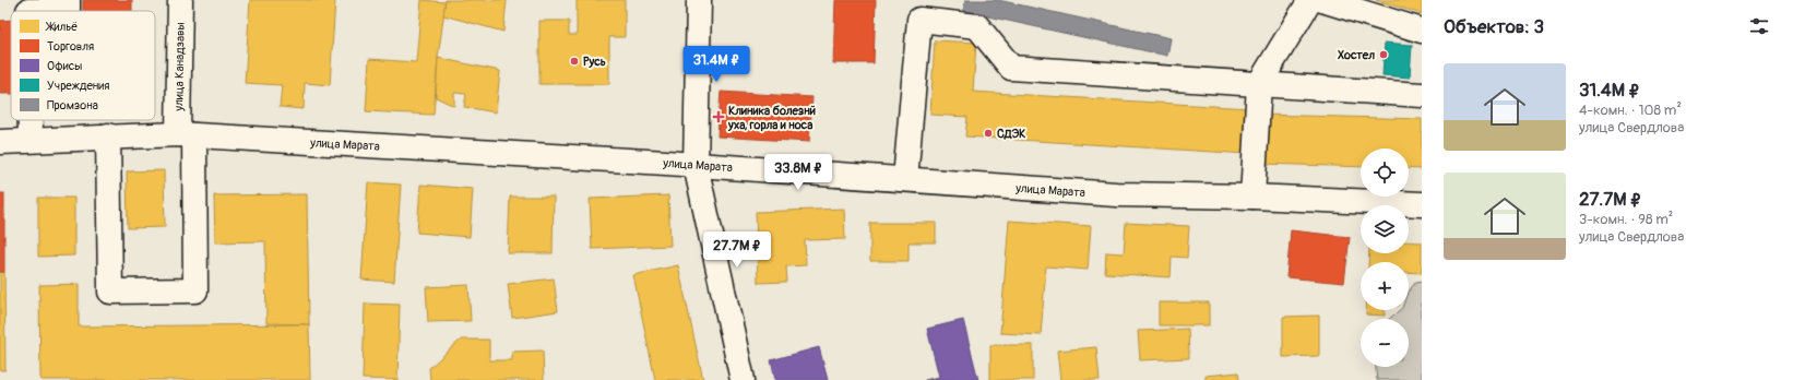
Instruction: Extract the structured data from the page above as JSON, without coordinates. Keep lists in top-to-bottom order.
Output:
{
  "streets": {
    "street": ["улица Канадзавы", "улица Марата"]
  },
  "crossings": [
    ["улица Канадзавы", "улица Марата"]
  ],
  "places": {
    "other": ["Хостел", "Русь", "СДЭК"],
    "health": ["Клиника болезнй уха, горла и носа"]
  },
  "legend": [
    "Жильё",
    "Торговля",
    "Офисы",
    "Учреждения",
    "Промзона"
  ],
  "page": {
    "heading": "Объектов: 3",
    "price": ["31.4M ₽", "33.8M ₽", "27.7M ₽"],
    "list": [
      {
        "name": "31.4M ₽",
        "note": "4-комн. · 108 m² · улица Свердлова"
      },
      {
        "name": "27.7M ₽",
        "note": "3-комн. · 98 m² · улица Свердлова"
      }
    ],
    "map_buttons": ["+", "−"]
  }
}
